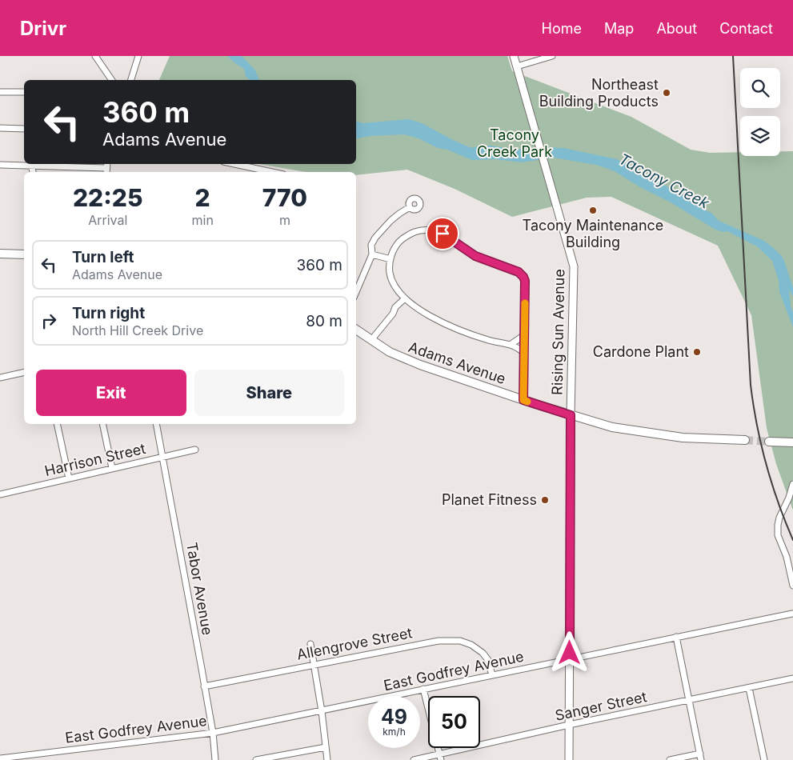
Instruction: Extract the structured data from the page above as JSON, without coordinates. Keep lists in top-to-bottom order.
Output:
{
  "streets": {
    "highway": ["Adams Avenue"],
    "main road": ["Rising Sun Avenue"],
    "street": [
      "Harrison Street",
      "Tabor Avenue",
      "Allengrove Street",
      "East Godfrey Avenue",
      "Sanger Street"
    ]
  },
  "crossings": [
    ["Rising Sun Avenue", "Adams Avenue"],
    ["Rising Sun Avenue", "East Godfrey Avenue"],
    ["Rising Sun Avenue", "Sanger Street"],
    ["Harrison Street", "Tabor Avenue"],
    ["Tabor Avenue", "Allengrove Street"],
    ["Tabor Avenue", "East Godfrey Avenue"],
    ["Allengrove Street", "East Godfrey Avenue"]
  ],
  "water": ["Tacony Creek"],
  "parks": ["Tacony Creek Park"],
  "places": [
    "Northeast Building Products",
    "Tacony Maintenance Building",
    "Cardone Plant",
    "Planet Fitness"
  ],
  "page": {
    "header": "Drivr",
    "nav": [
      "Home",
      "Map",
      "About",
      "Contact"
    ],
    "turn": ["360 m", "Adams Avenue"],
    "eta": [
      "22:25",
      "Arrival",
      "2",
      "min",
      "770",
      "m"
    ],
    "list": [
      {
        "name": "Turn left",
        "note": "Adams Avenue",
        "value": "360 m"
      },
      {
        "name": "Turn right",
        "note": "North Hill Creek Drive",
        "value": "80 m"
      }
    ],
    "buttons": ["Exit", "Share"],
    "speed": "49 km/h",
    "limit": "50"
  }
}
